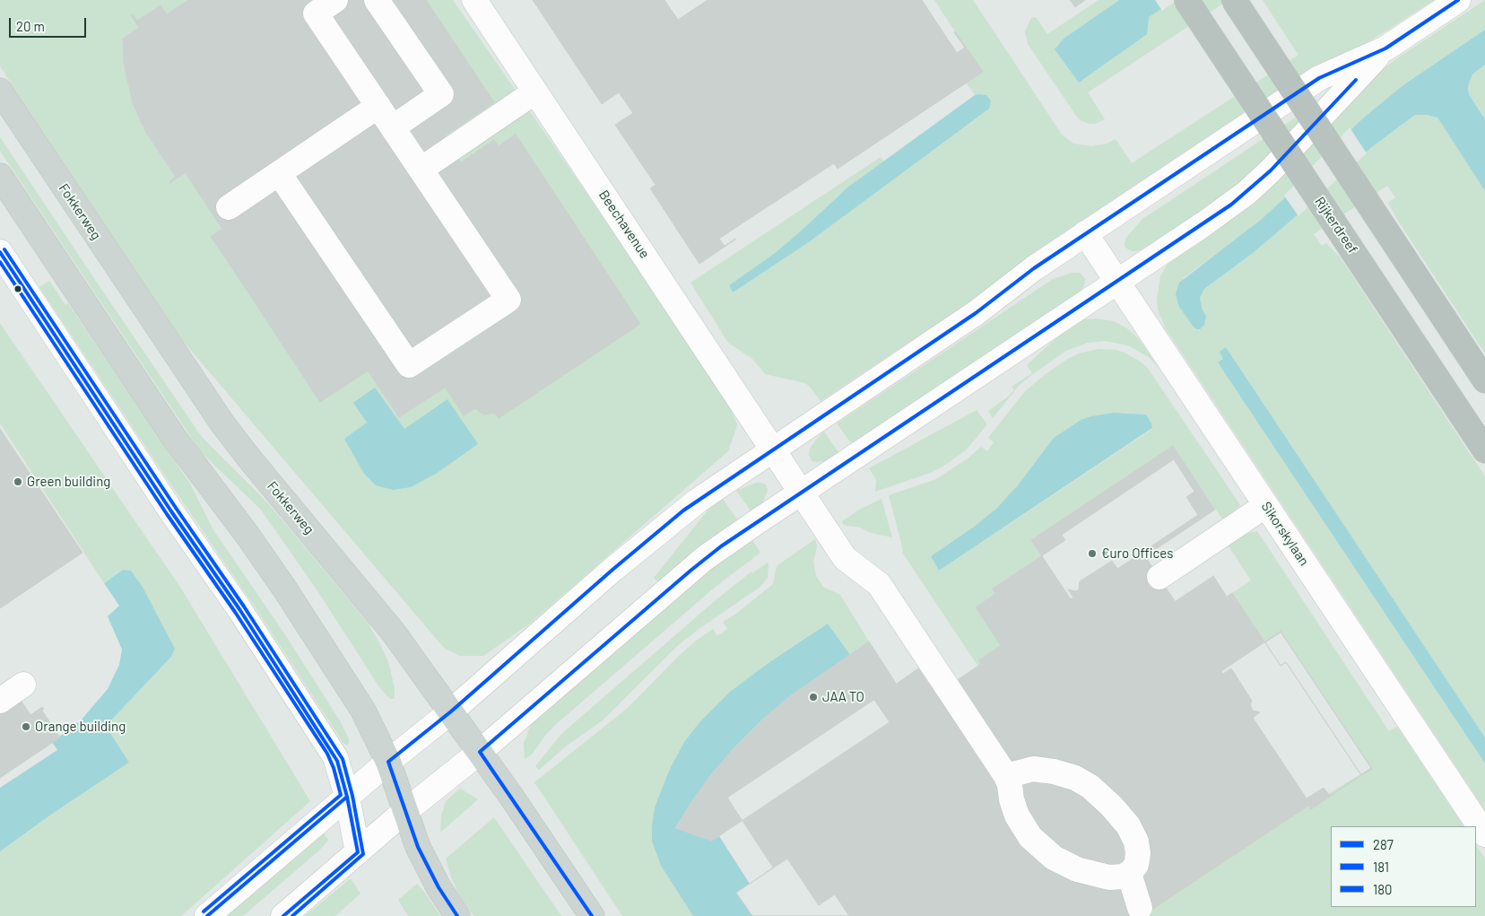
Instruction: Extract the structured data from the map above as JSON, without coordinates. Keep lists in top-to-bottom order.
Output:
{
  "streets": {
    "highway": ["Rijkerdreef"],
    "main road": ["Fokkerweg"],
    "street": ["Beechavenue", "Sikorskylaan"]
  },
  "places": [
    "Green building",
    "€uro Offices",
    "JAA TO",
    "Orange building"
  ],
  "lines": ["transit line 287", "transit line 180", "transit line 181"],
  "legend": ["287", "181", "180"],
  "scale_bar": "20 m"
}
